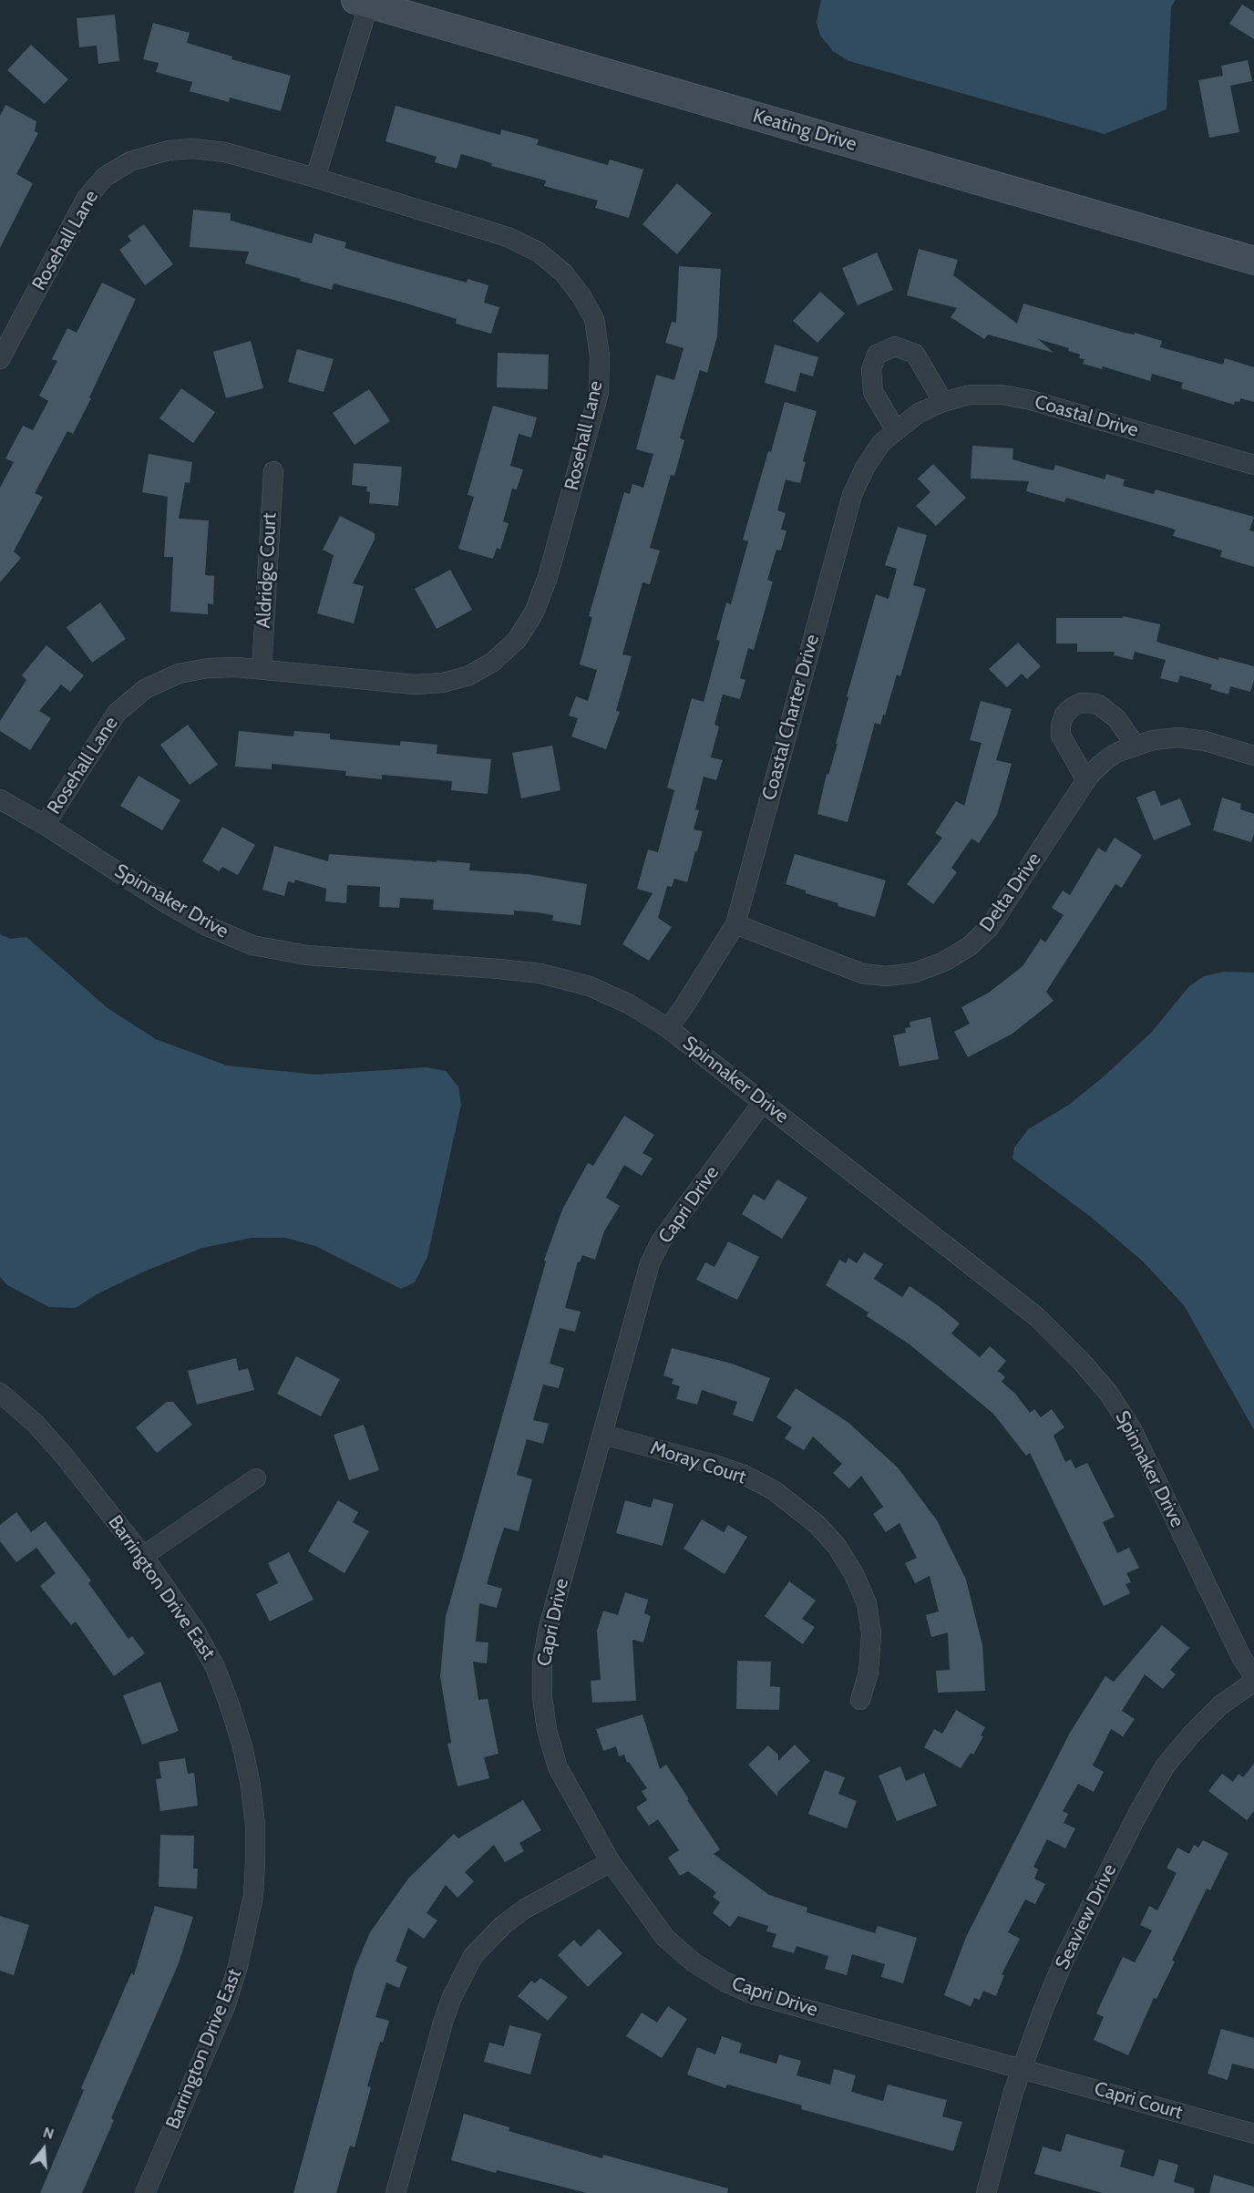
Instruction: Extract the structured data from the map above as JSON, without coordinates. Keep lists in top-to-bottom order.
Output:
{
  "streets": {
    "street": [
      "Keating Drive",
      "Rosehall Lane",
      "Coastal Drive",
      "Aldridge Court",
      "Coastal Charter Drive",
      "Delta Drive",
      "Spinnaker Drive",
      "Capri Drive",
      "Moray Court",
      "Barrington Drive East",
      "Seaview Drive",
      "Capri Court"
    ]
  },
  "crossings": [
    ["Rosehall Lane", "Aldridge Court"],
    ["Rosehall Lane", "Spinnaker Drive"],
    ["Coastal Drive", "Coastal Charter Drive"],
    ["Coastal Charter Drive", "Delta Drive"],
    ["Coastal Charter Drive", "Spinnaker Drive"],
    ["Spinnaker Drive", "Capri Drive"],
    ["Capri Drive", "Moray Court"],
    ["Capri Drive", "Seaview Drive"],
    ["Capri Drive", "Capri Court"],
    ["Seaview Drive", "Capri Court"]
  ],
  "north": "top"
}
